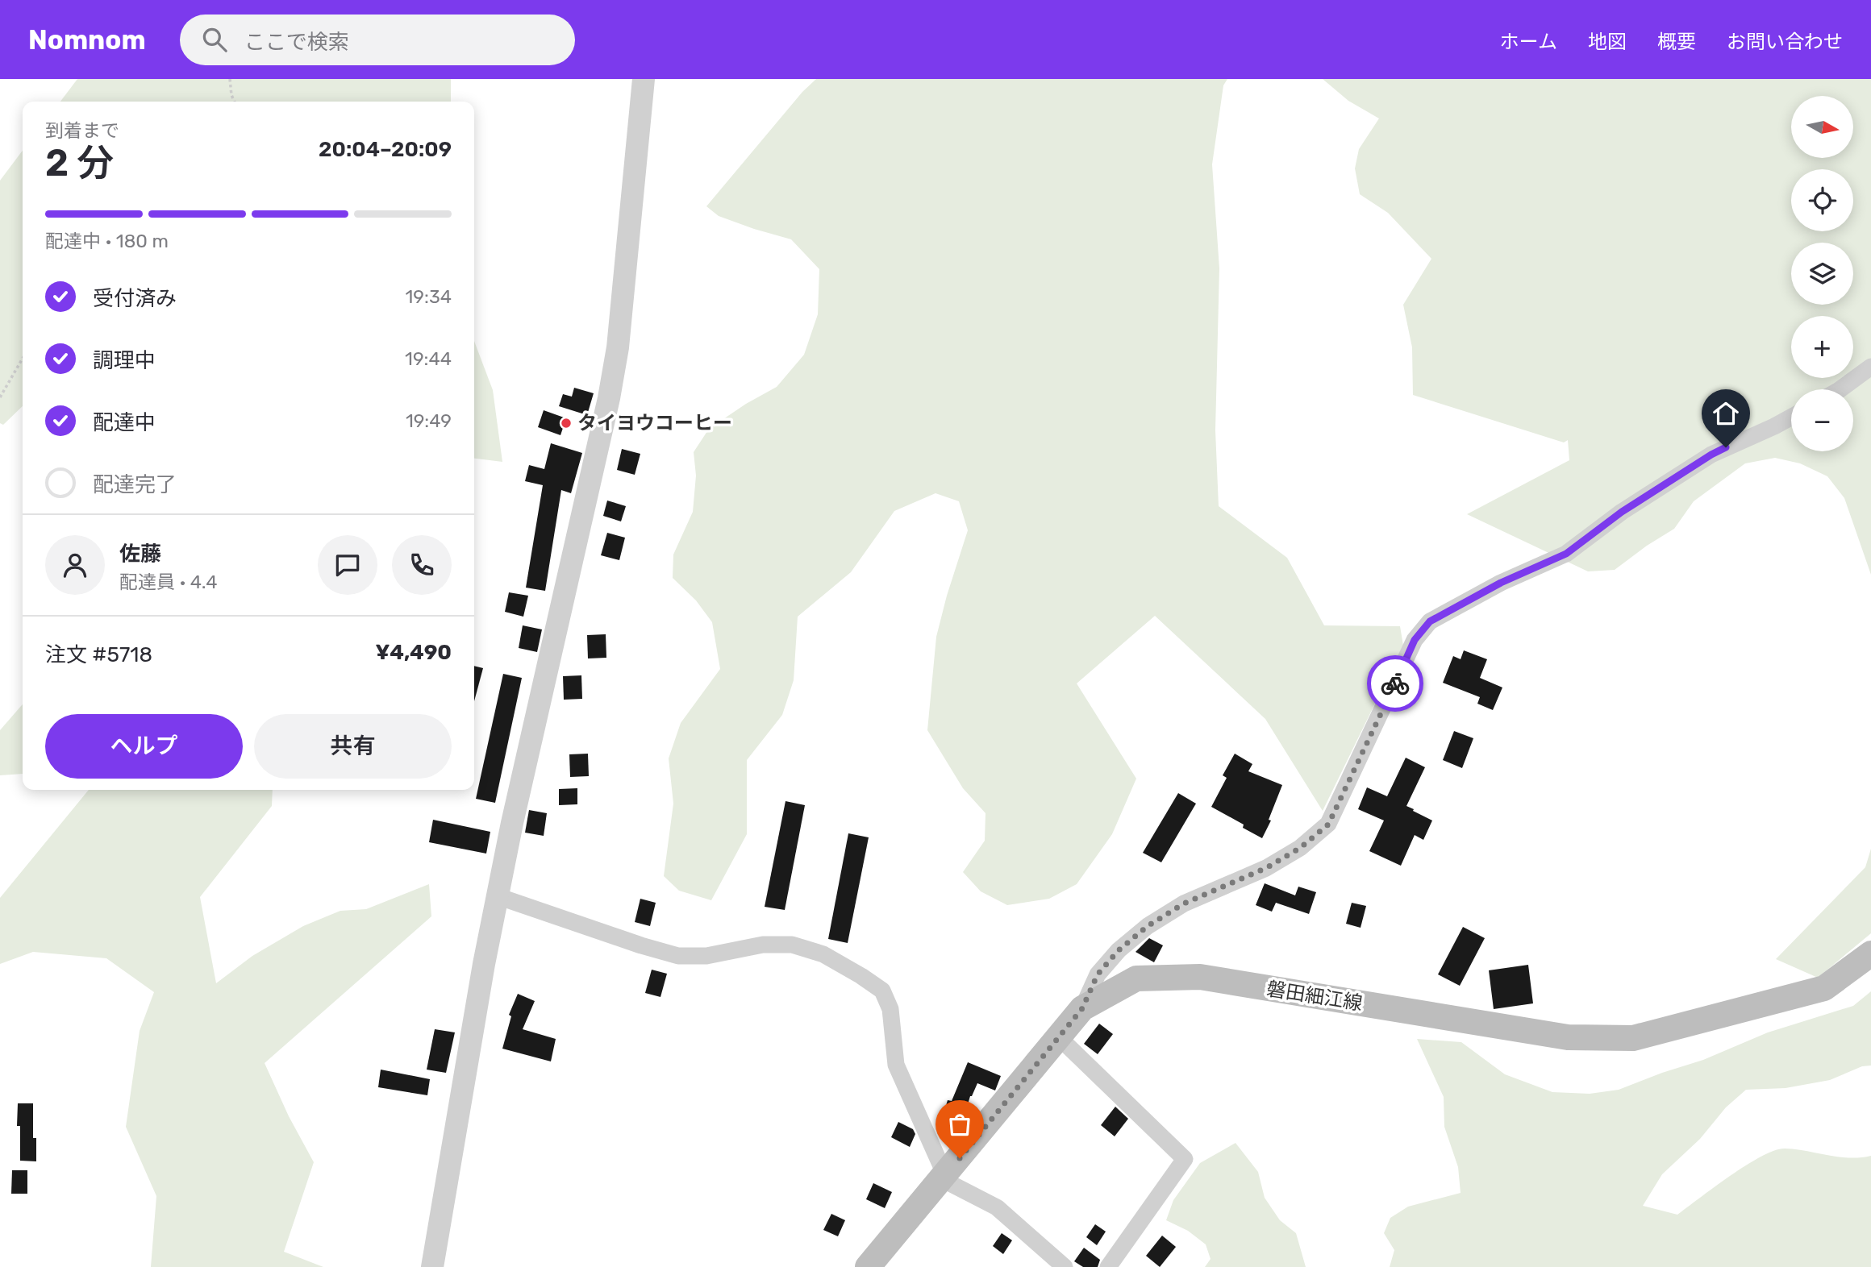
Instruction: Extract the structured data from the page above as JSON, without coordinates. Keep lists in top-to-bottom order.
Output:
{
  "streets": {
    "main road": ["磐田細江線"]
  },
  "places": ["タイヨウコーヒー"],
  "north": "right",
  "page": {
    "header": "Nomnom",
    "search": "ここで検索",
    "nav": [
      "ホーム",
      "地図",
      "概要",
      "お問い合わせ"
    ],
    "map_buttons": ["+", "−"],
    "heading": ["2 分", "到着まで", "20:04–20:09"],
    "panel": [
      "佐藤",
      "配達員 · 4.4",
      "注文 #5718",
      "¥4,490"
    ],
    "bar": "配達中 · 180 m",
    "list": [
      ["受付済み", "19:34"],
      ["調理中", "19:44"],
      ["配達中", "19:49"],
      "配達完了"
    ],
    "buttons": ["ヘルプ", "共有"]
  }
}
